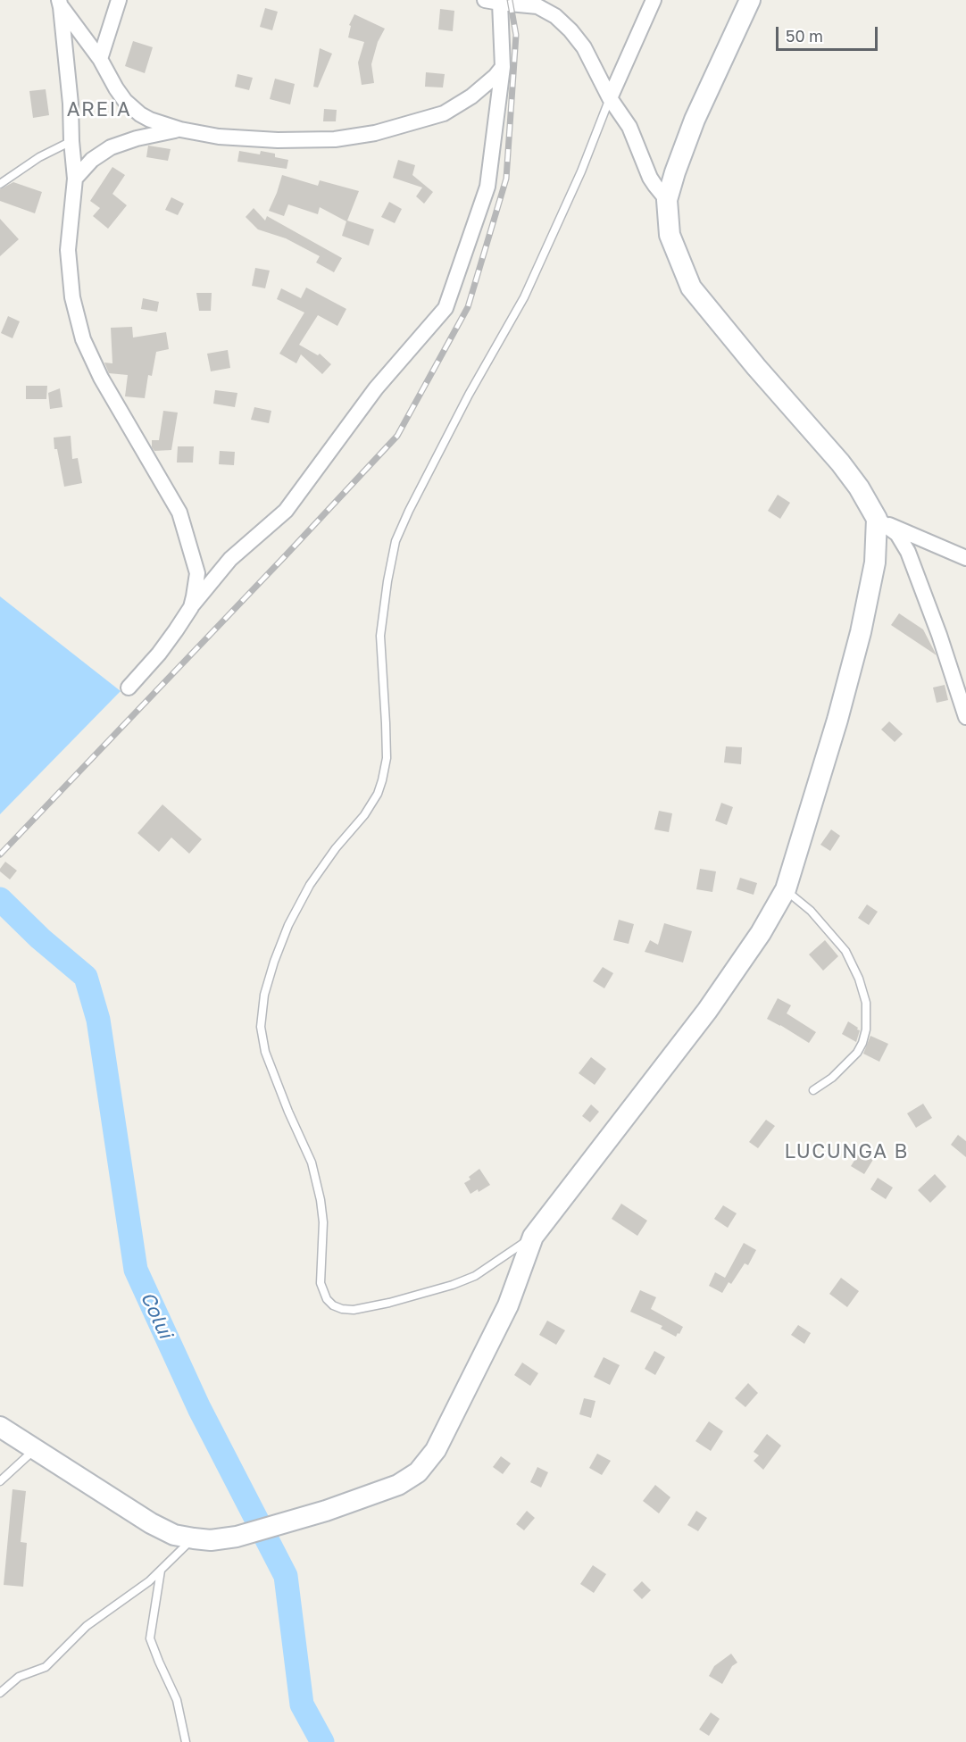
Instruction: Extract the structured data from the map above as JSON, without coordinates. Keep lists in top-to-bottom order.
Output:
{
  "districts": ["AREIA", "LUCUNGA B"],
  "water": ["Colui"],
  "scale_bar": "50 m"
}
